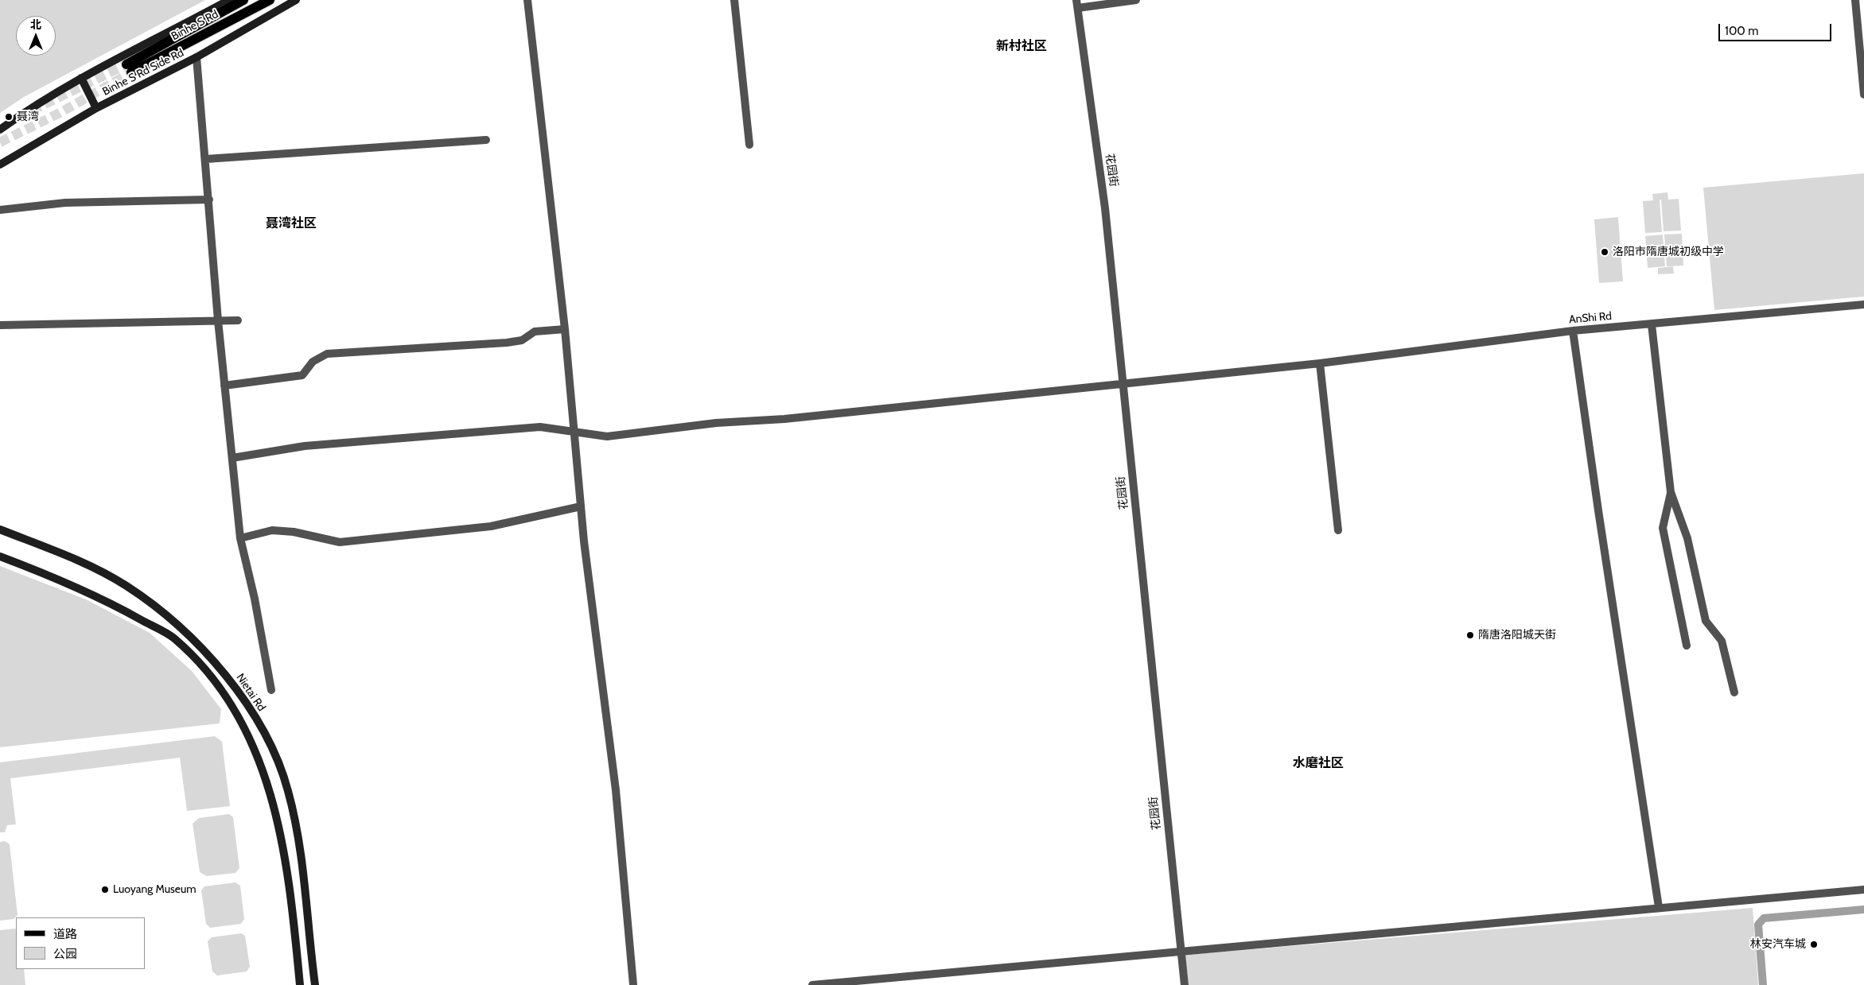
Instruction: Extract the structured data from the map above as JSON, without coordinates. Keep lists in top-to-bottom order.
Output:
{
  "streets": {
    "main road": ["Binhe S Rd", "Binhe S Rd Side Rd", "Nietai Rd"],
    "street": ["花园街", "AnShi Rd"]
  },
  "crossings": [
    ["花园街", "AnShi Rd"]
  ],
  "districts": ["新村社区", "聂湾社区", "水磨社区"],
  "places": [
    "聂湾",
    "洛阳市隋唐城初级中学",
    "隋唐洛阳城天街",
    "Luoyang Museum",
    "林安汽车城"
  ],
  "legend": ["道路", "公园"],
  "scale_bar": "100 m",
  "north": "top"
}
